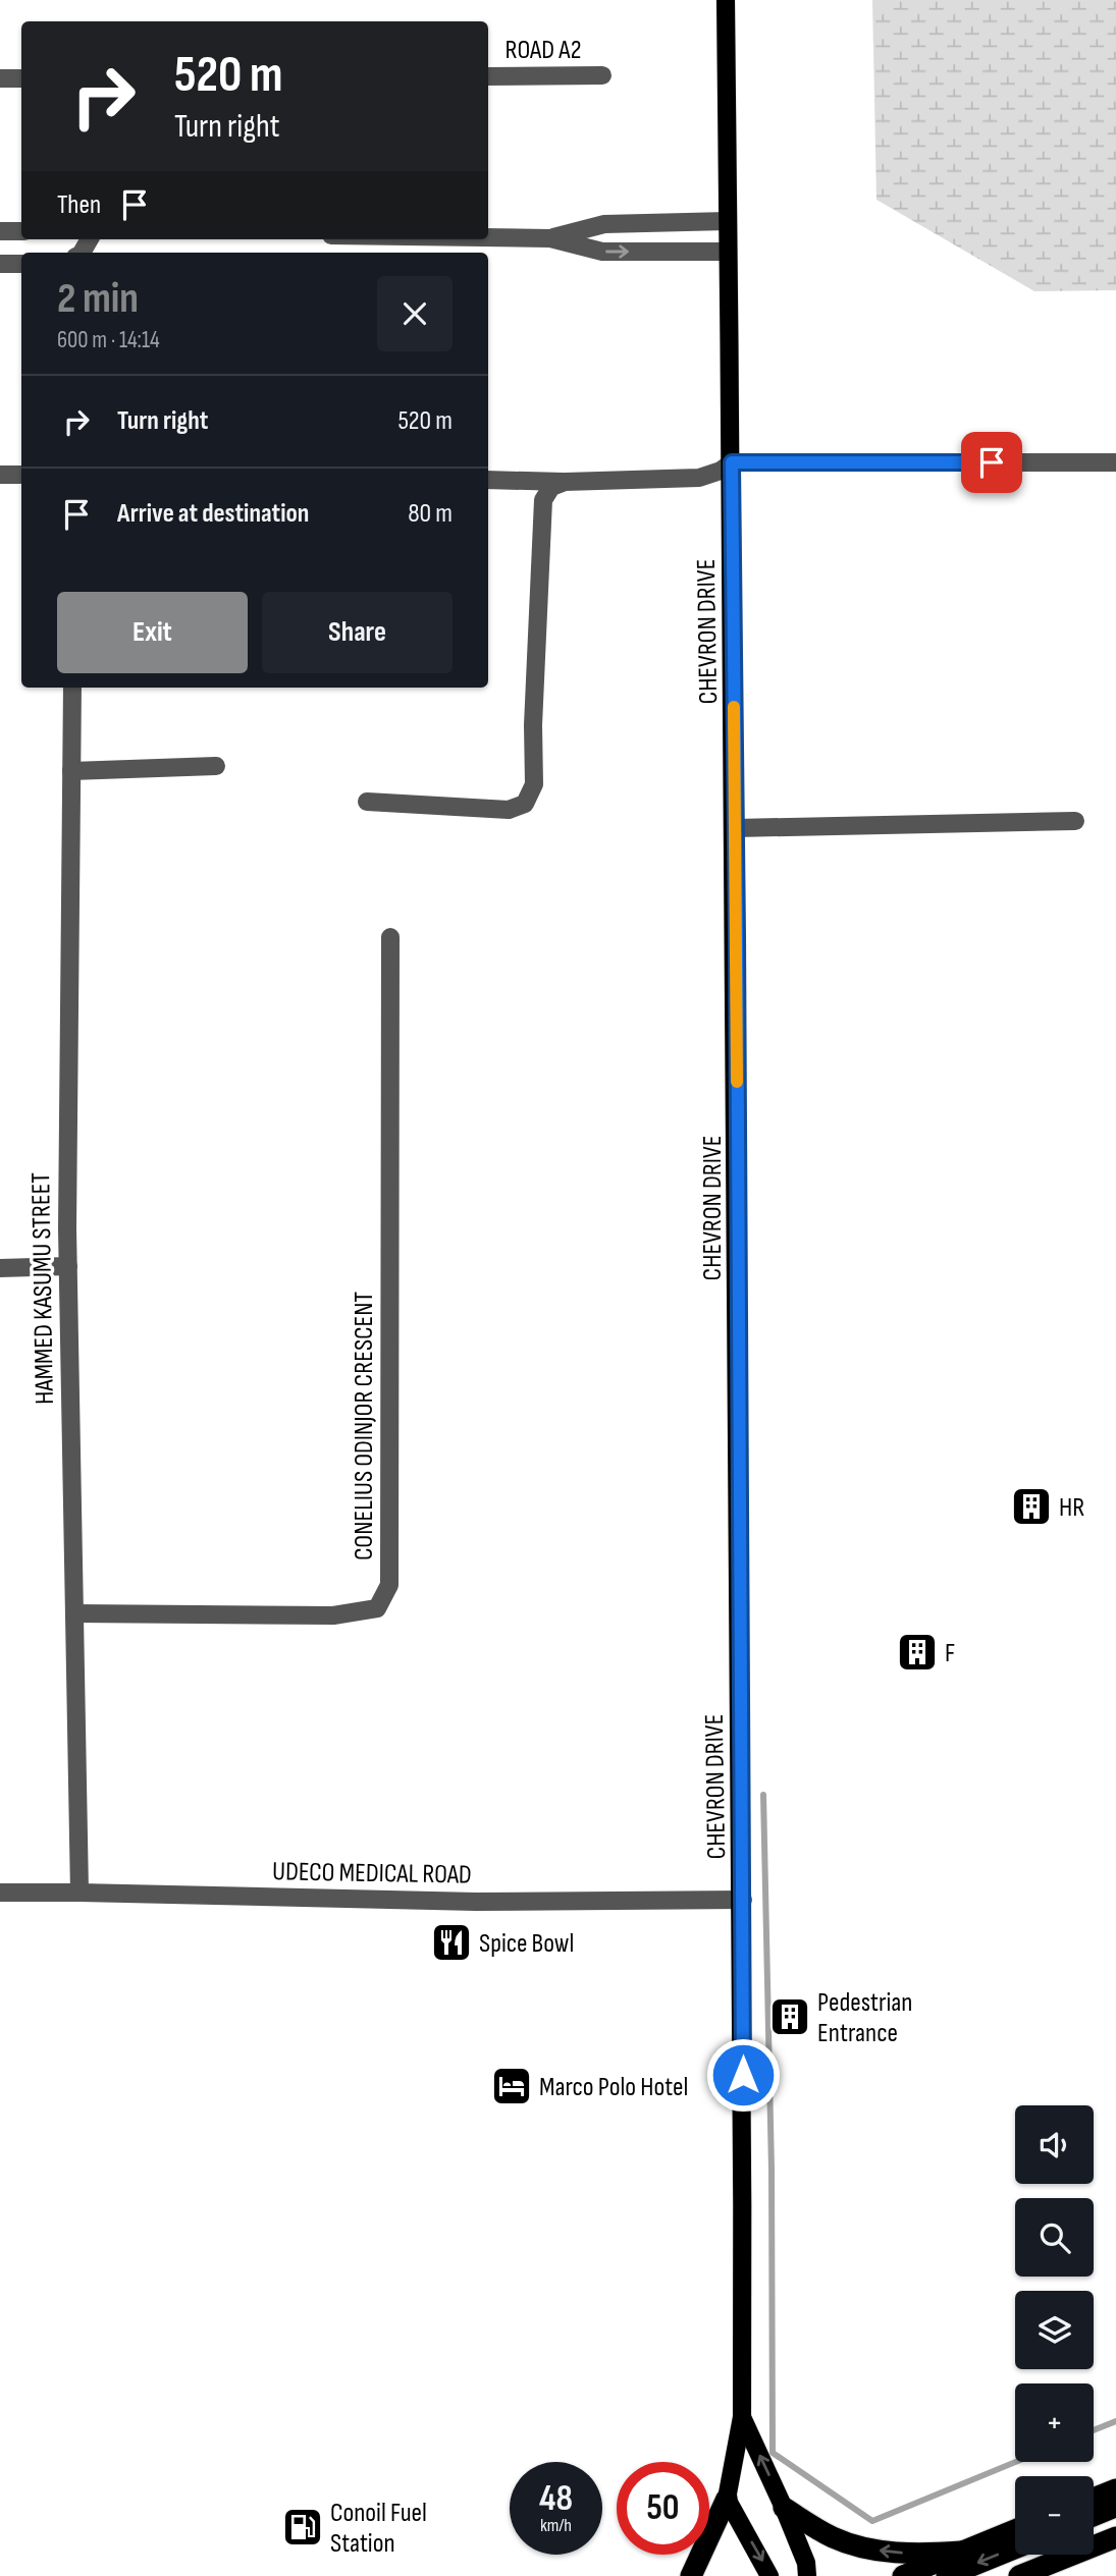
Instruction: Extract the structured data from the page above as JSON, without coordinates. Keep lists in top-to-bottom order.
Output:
{
  "streets": {
    "main road": ["CHEVRON DRIVE"],
    "street": [
      "ROAD A2",
      "HAMMED KASUMU STREET",
      "CONELIUS ODINJOR CRESCENT",
      "UDECO MEDICAL ROAD"
    ]
  },
  "crossings": [
    ["CHEVRON DRIVE", "UDECO MEDICAL ROAD"],
    ["HAMMED KASUMU STREET", "CONELIUS ODINJOR CRESCENT"],
    ["HAMMED KASUMU STREET", "UDECO MEDICAL ROAD"]
  ],
  "places": {
    "building": ["HR", "F", "Pedestrian Entrance"],
    "restaurant": ["Spice Bowl"],
    "hotel": ["Marco Polo Hotel"],
    "fuel station": ["Conoil Fuel Station"]
  },
  "page": {
    "turn": ["520 m", "Turn right"],
    "then": "Then",
    "heading": ["2 min", "600 m · 14:14"],
    "list": [
      {
        "name": "Turn right",
        "value": "520 m"
      },
      {
        "name": "Arrive at destination",
        "value": "80 m"
      }
    ],
    "buttons": ["Exit", "Share"],
    "map_buttons": ["+", "−"],
    "speed": "48 km/h",
    "limit": "50"
  }
}
